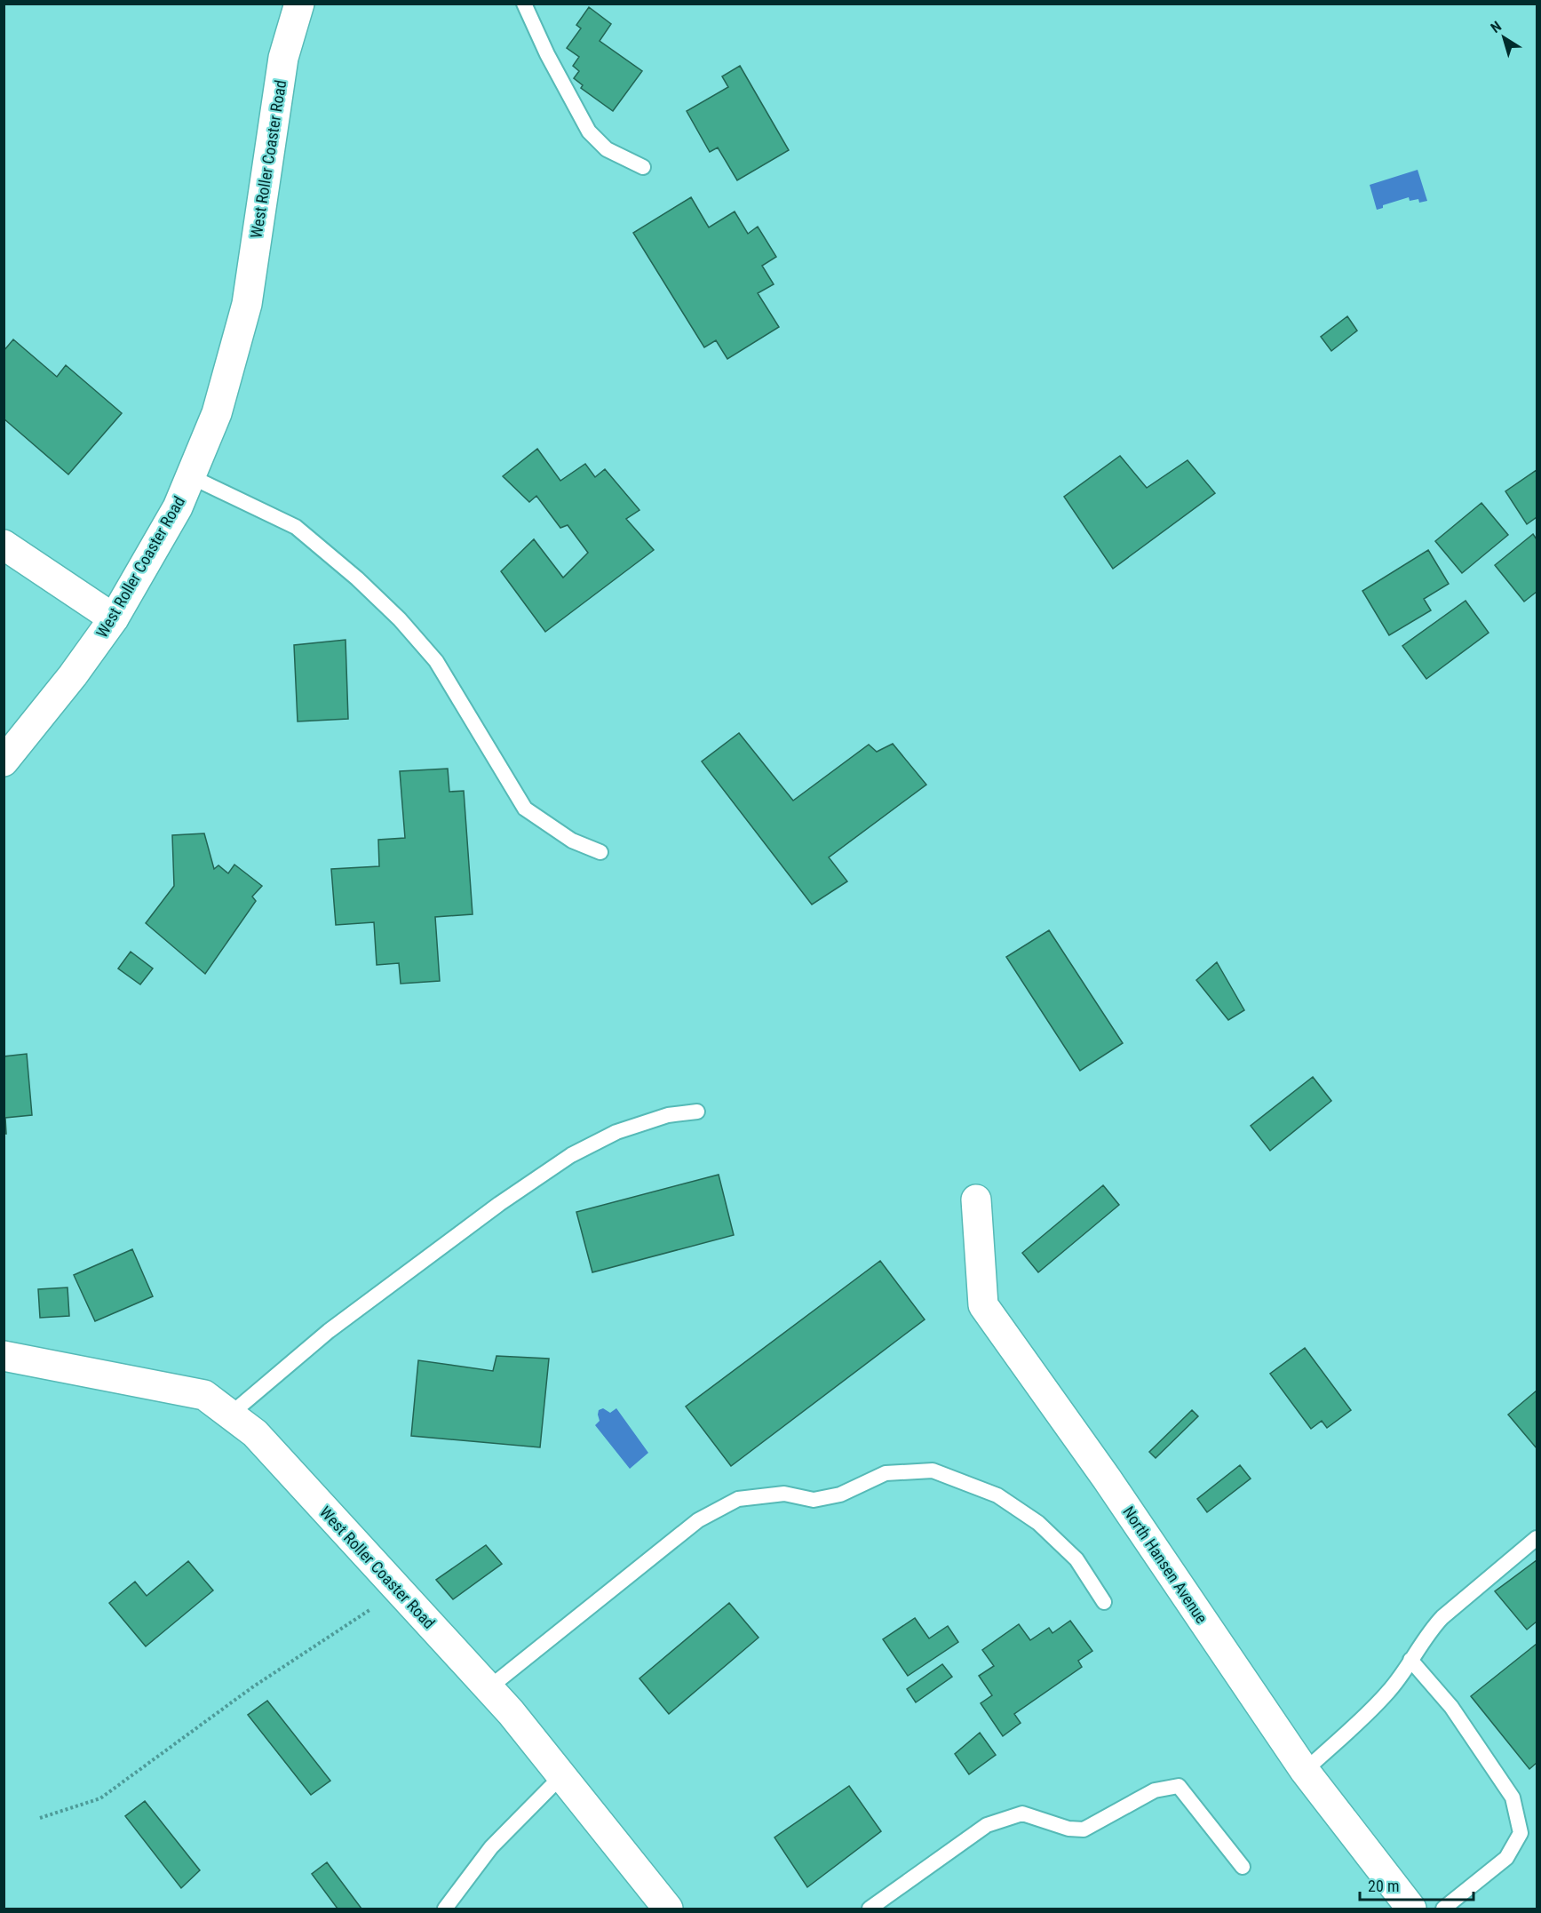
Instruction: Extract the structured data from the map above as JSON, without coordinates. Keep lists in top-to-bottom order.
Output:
{
  "streets": {
    "street": ["West Roller Coaster Road", "North Hansen Avenue"]
  },
  "scale_bar": "20 m",
  "north": "top left"
}
